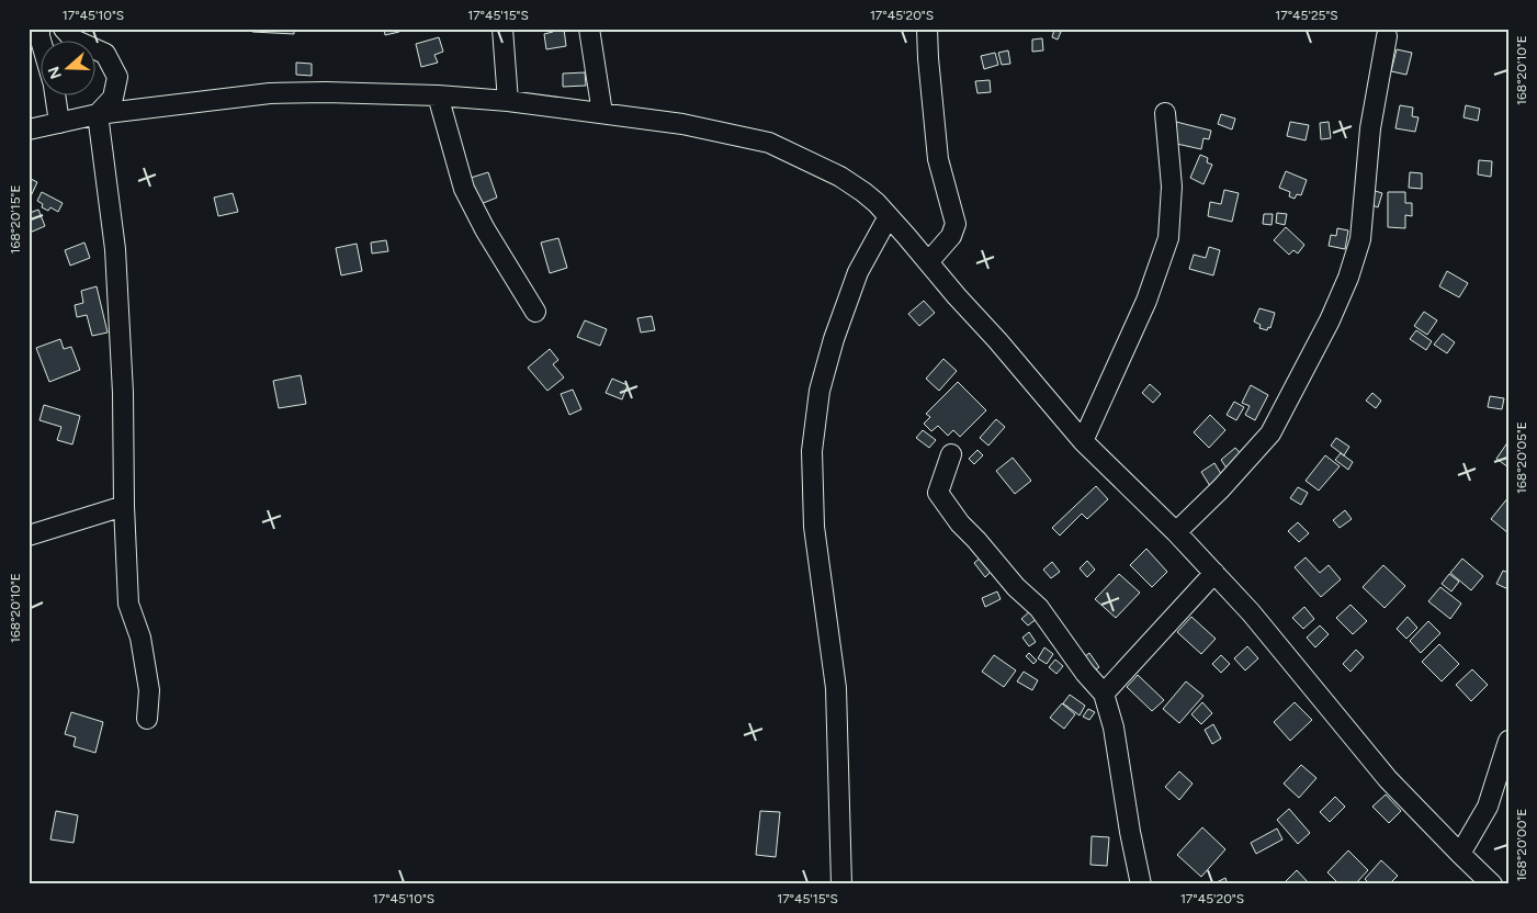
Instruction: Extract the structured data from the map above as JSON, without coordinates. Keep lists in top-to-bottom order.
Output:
{
  "north": "left",
  "coordinates": [
    "17°45'10\"S",
    "17°45'15\"S",
    "17°45'20\"S",
    "17°45'25\"S",
    "168°20'10\"E",
    "168°20'15\"E",
    "168°20'05\"E",
    "168°20'00\"E"
  ]
}
